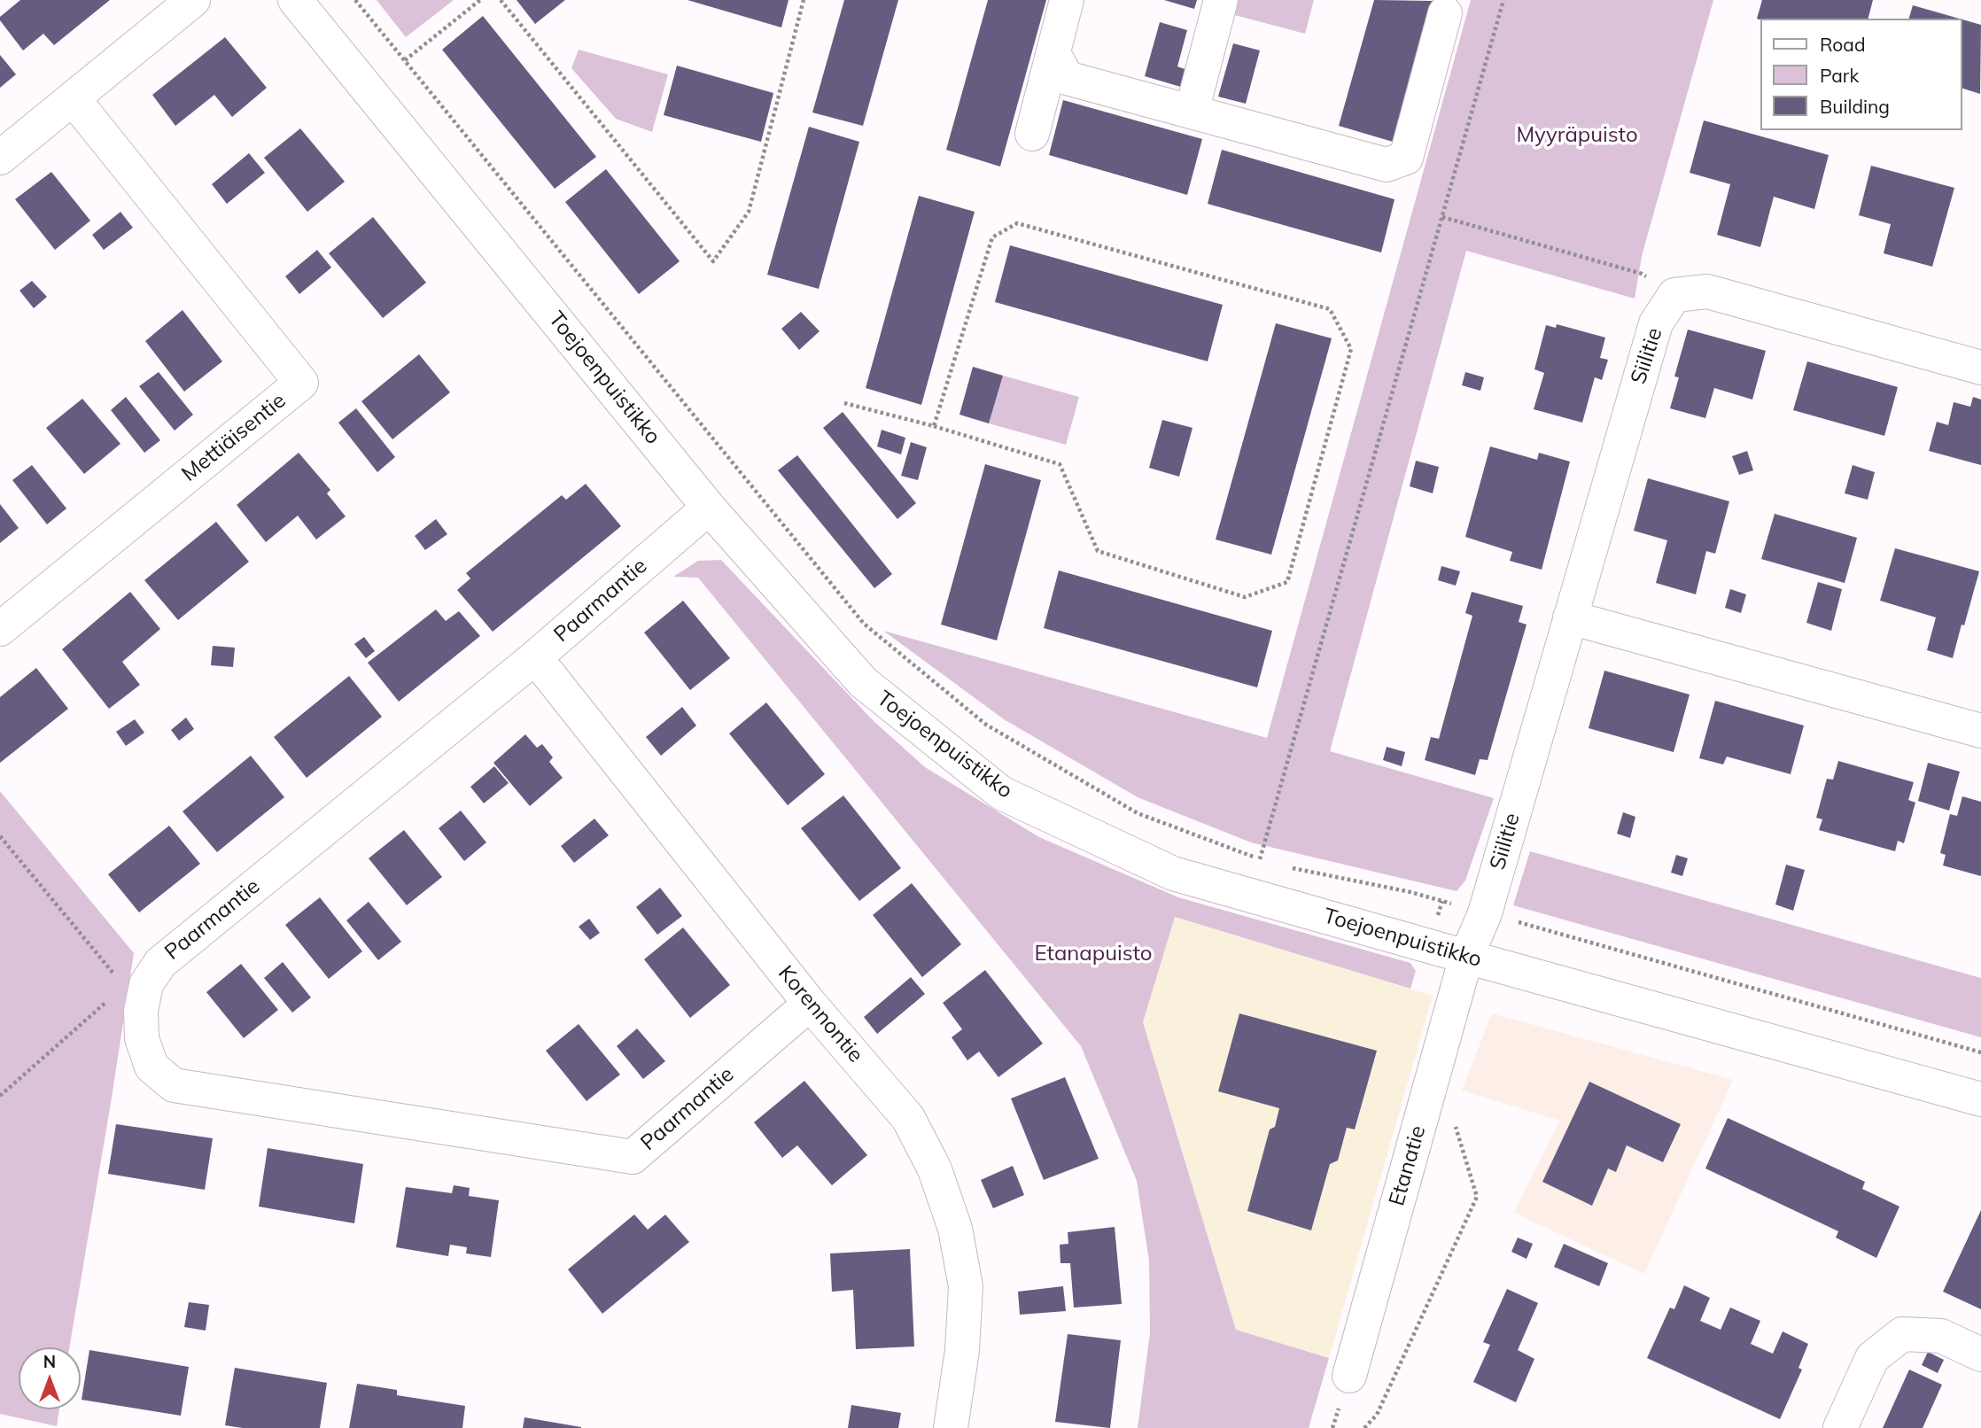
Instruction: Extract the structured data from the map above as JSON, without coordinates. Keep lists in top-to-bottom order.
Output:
{
  "streets": {
    "street": [
      "Siilitie",
      "Toejoenpuistikko",
      "Mettiäisentie",
      "Paarmantie",
      "Korennontie",
      "Etanatie"
    ]
  },
  "crossings": [
    ["Siilitie", "Toejoenpuistikko"],
    ["Siilitie", "Etanatie"],
    ["Toejoenpuistikko", "Paarmantie"],
    ["Toejoenpuistikko", "Etanatie"],
    ["Paarmantie", "Korennontie"]
  ],
  "parks": ["Myyräpuisto", "Etanapuisto"],
  "legend": ["Road", "Park", "Building"],
  "north": "top"
}
